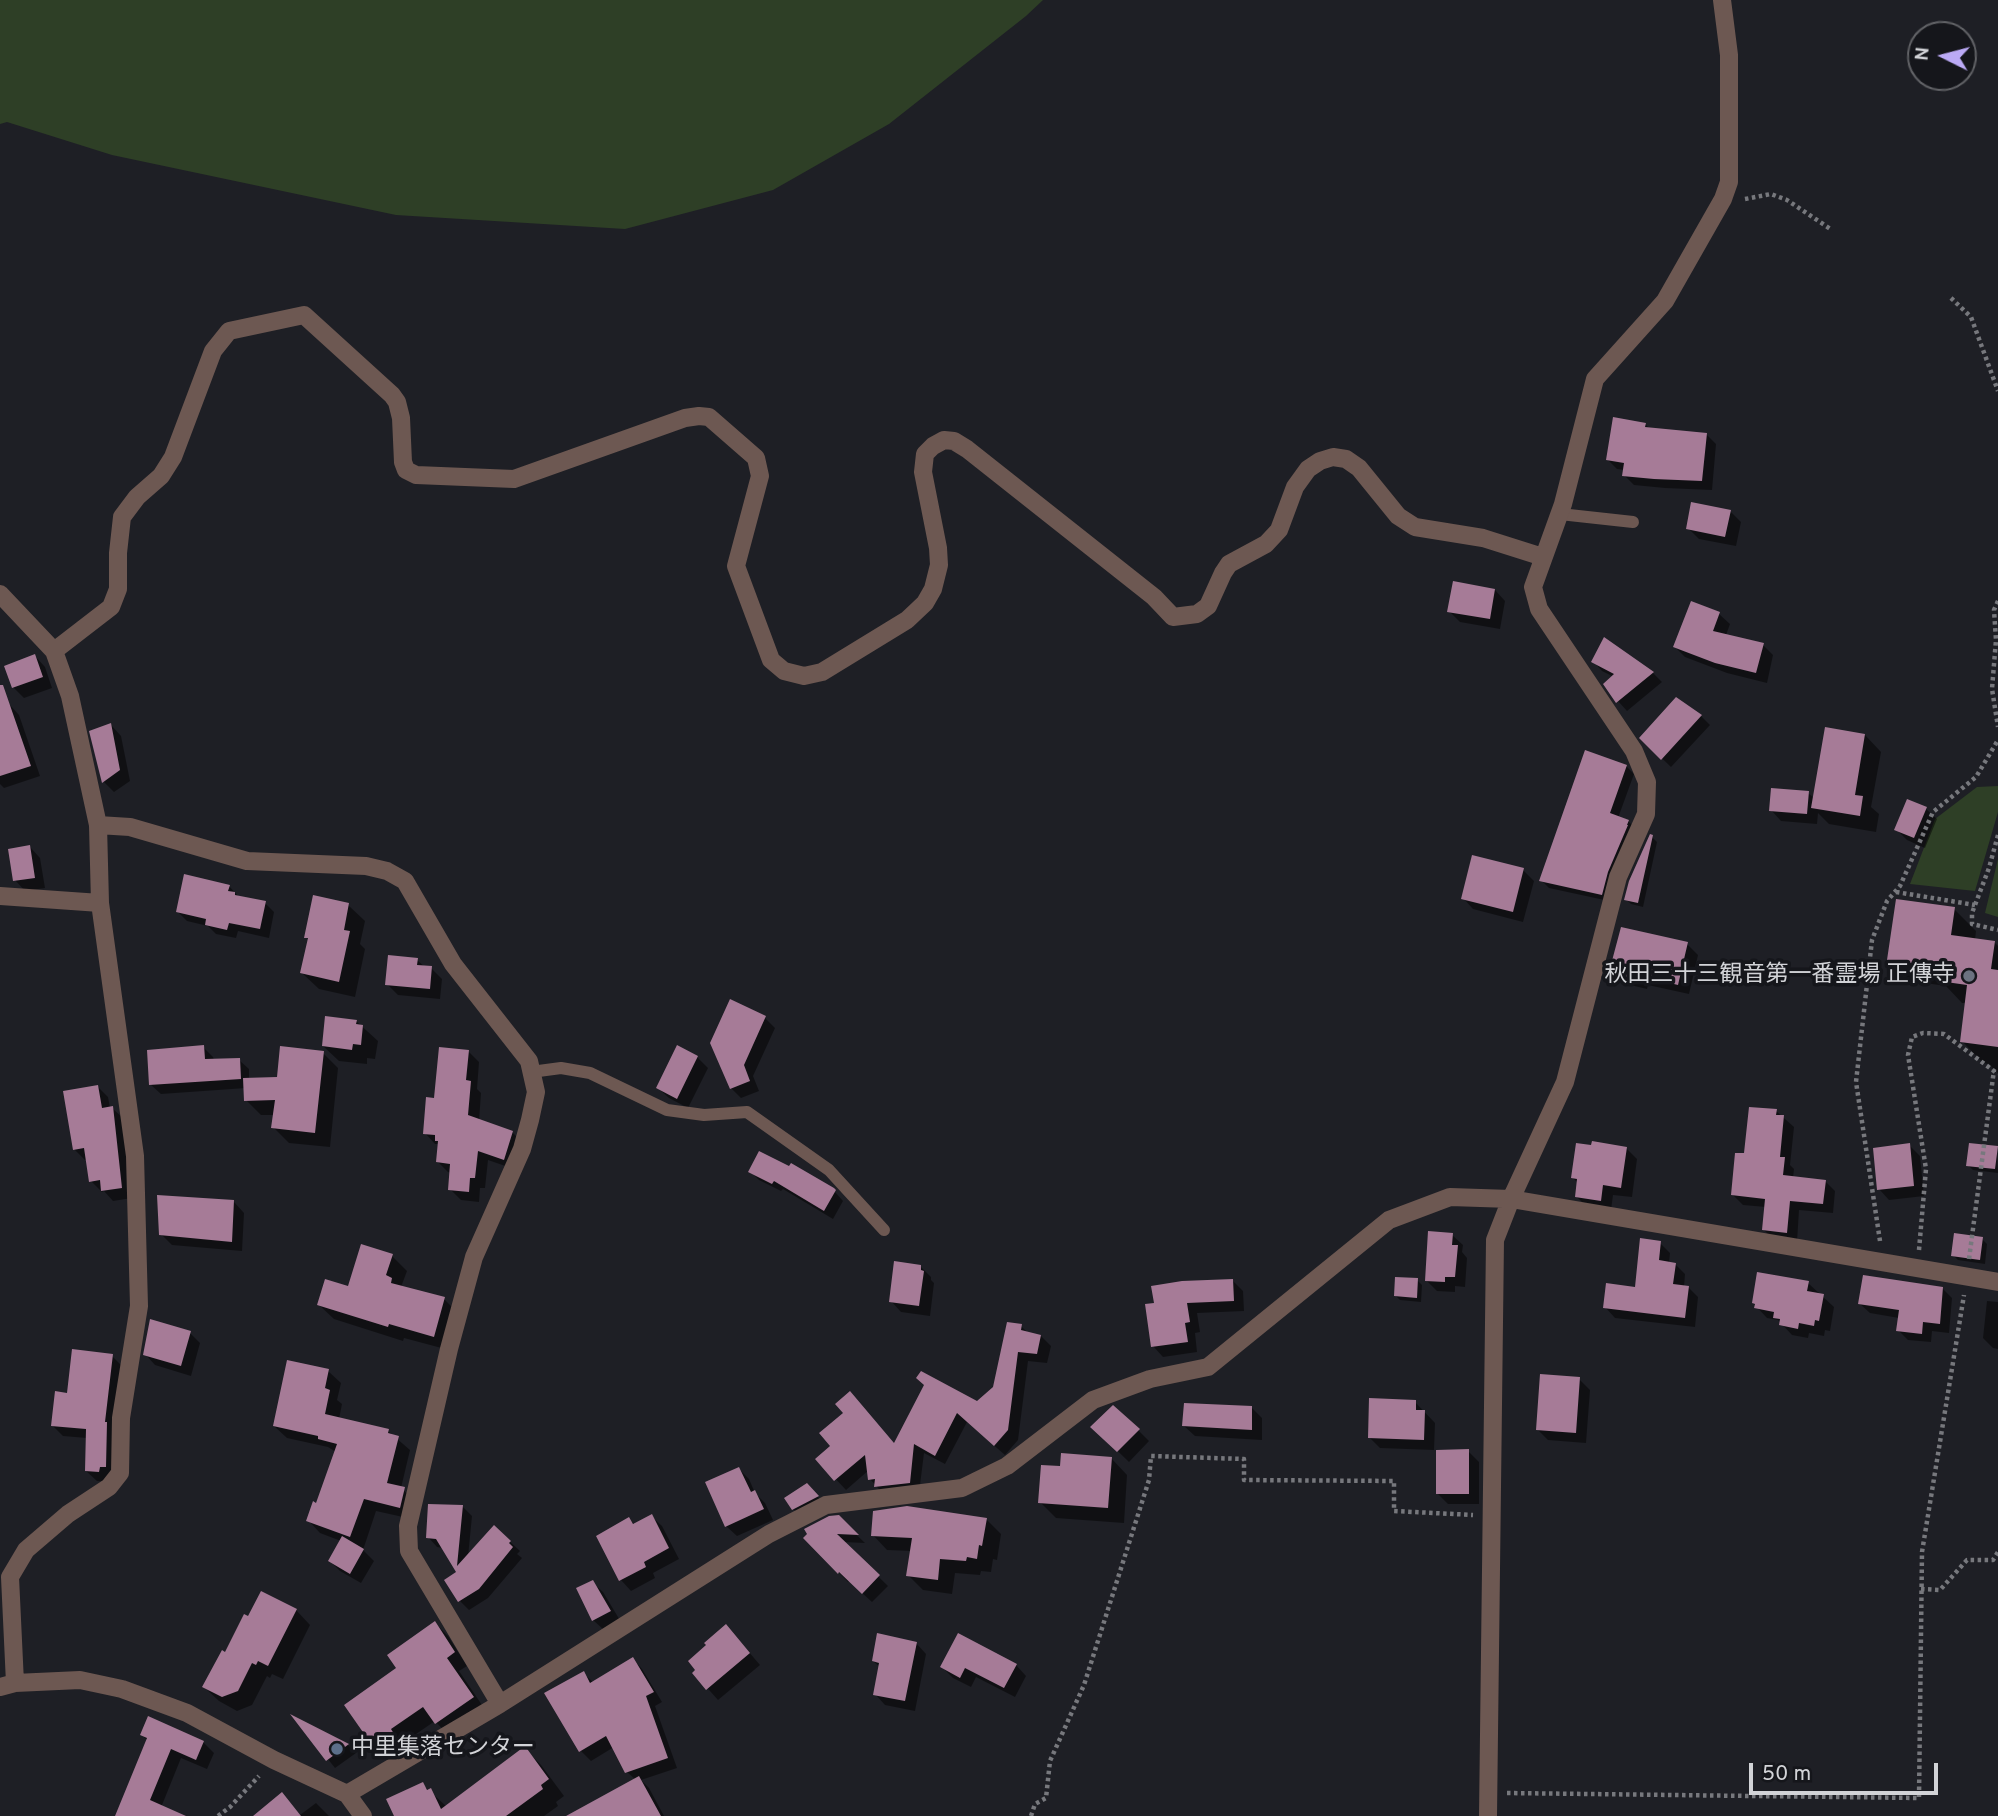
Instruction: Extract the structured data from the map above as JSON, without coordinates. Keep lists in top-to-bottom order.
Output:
{
  "places": ["秋田三十三観音第一番霊場 正傳寺", "中里集落センター"],
  "scale_bar": "50 m",
  "north": "left"
}
